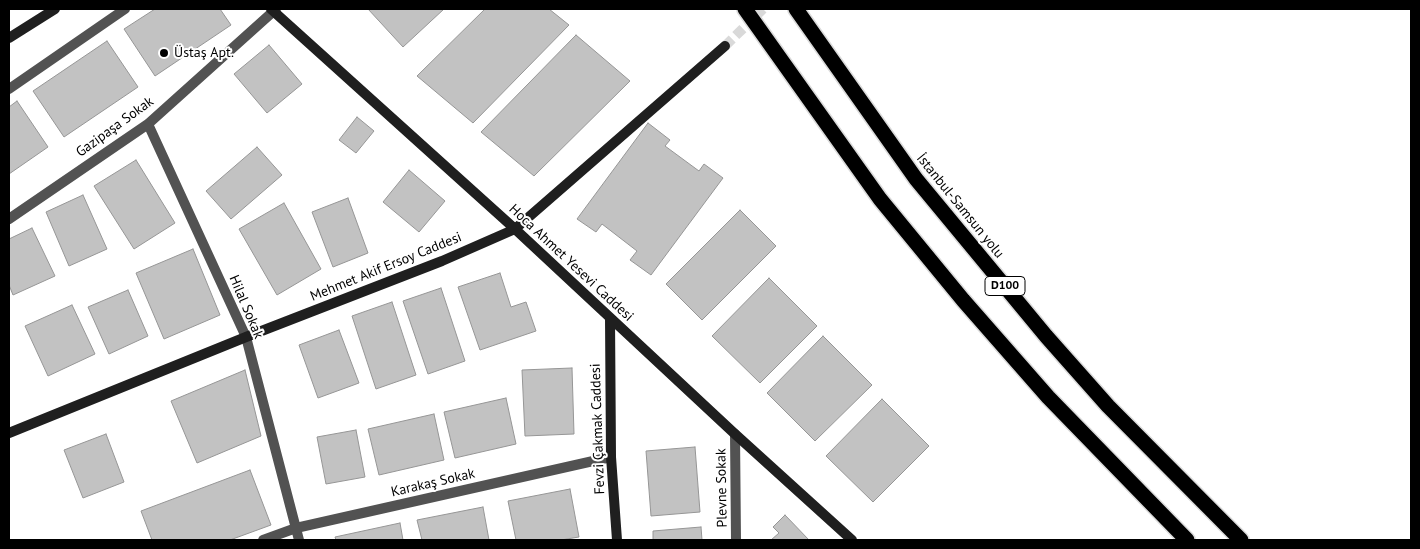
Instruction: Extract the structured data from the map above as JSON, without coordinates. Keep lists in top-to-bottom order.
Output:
{
  "streets": {
    "highway": ["İstanbul-Samsun yolu", "D100"],
    "street": [
      "Gazipaşa Sokak",
      "Hoca Ahmet Yesevi Caddesi",
      "Mehmet Akif Ersoy Caddesi",
      "Hilal Sokak",
      "Fevzi Çakmak Caddesi",
      "Karakaş Sokak",
      "Plevne Sokak"
    ]
  },
  "crossings": [
    ["Gazipaşa Sokak", "Hoca Ahmet Yesevi Caddesi"],
    ["Gazipaşa Sokak", "Hilal Sokak"],
    ["Hoca Ahmet Yesevi Caddesi", "Mehmet Akif Ersoy Caddesi"],
    ["Hoca Ahmet Yesevi Caddesi", "Fevzi Çakmak Caddesi"],
    ["Hoca Ahmet Yesevi Caddesi", "Plevne Sokak"],
    ["Mehmet Akif Ersoy Caddesi", "Hilal Sokak"],
    ["Hilal Sokak", "Karakaş Sokak"],
    ["Fevzi Çakmak Caddesi", "Karakaş Sokak"]
  ],
  "places": ["Üstaş Apt."]
}
